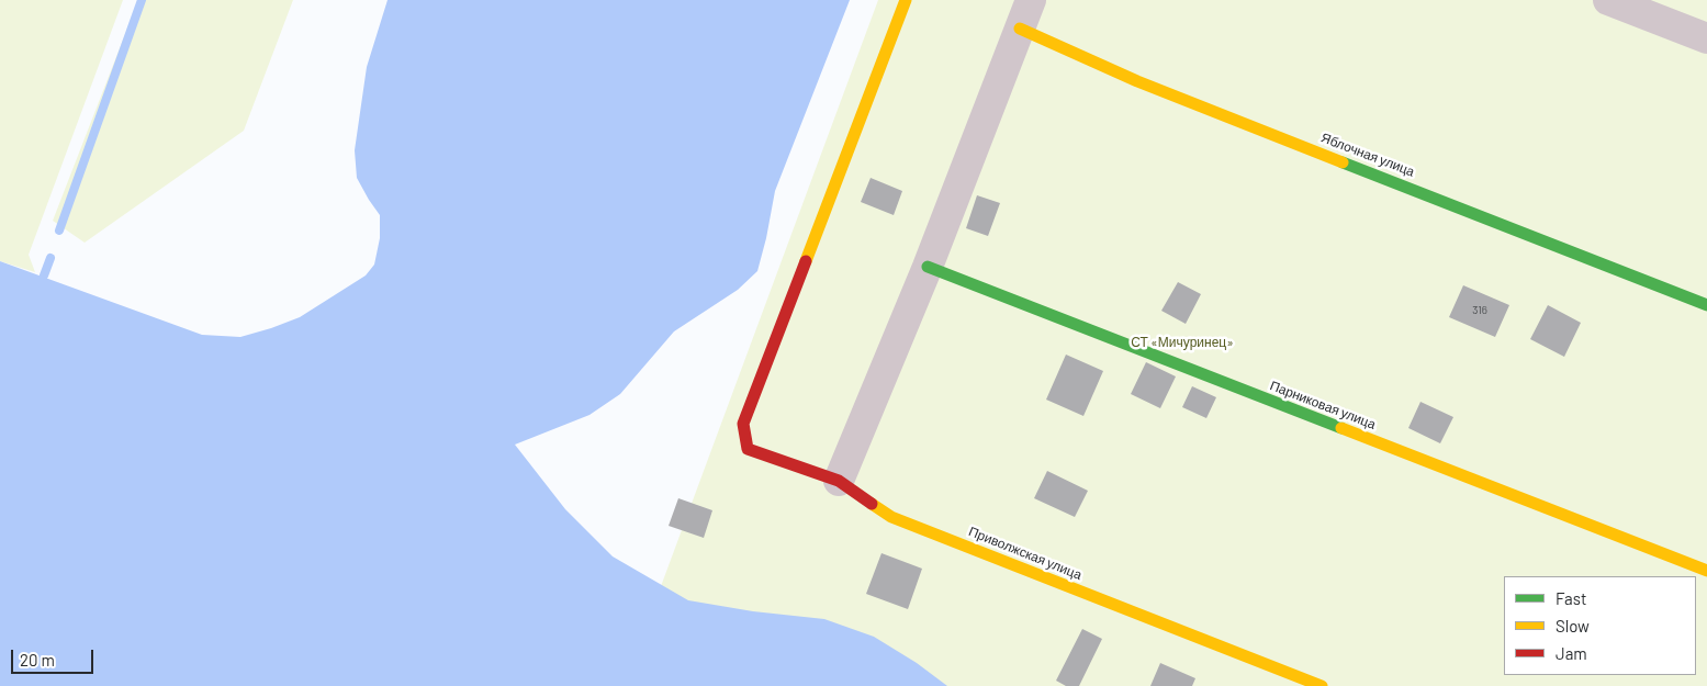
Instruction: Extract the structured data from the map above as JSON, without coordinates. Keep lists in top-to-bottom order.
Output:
{
  "streets": {
    "street": ["Яблочная улица", "Парниковая улица", "Приволжская улица"]
  },
  "parks": ["СТ «Мичуринец»"],
  "house_numbers": ["316"],
  "legend": ["Fast", "Slow", "Jam"],
  "scale_bar": "20 m"
}
